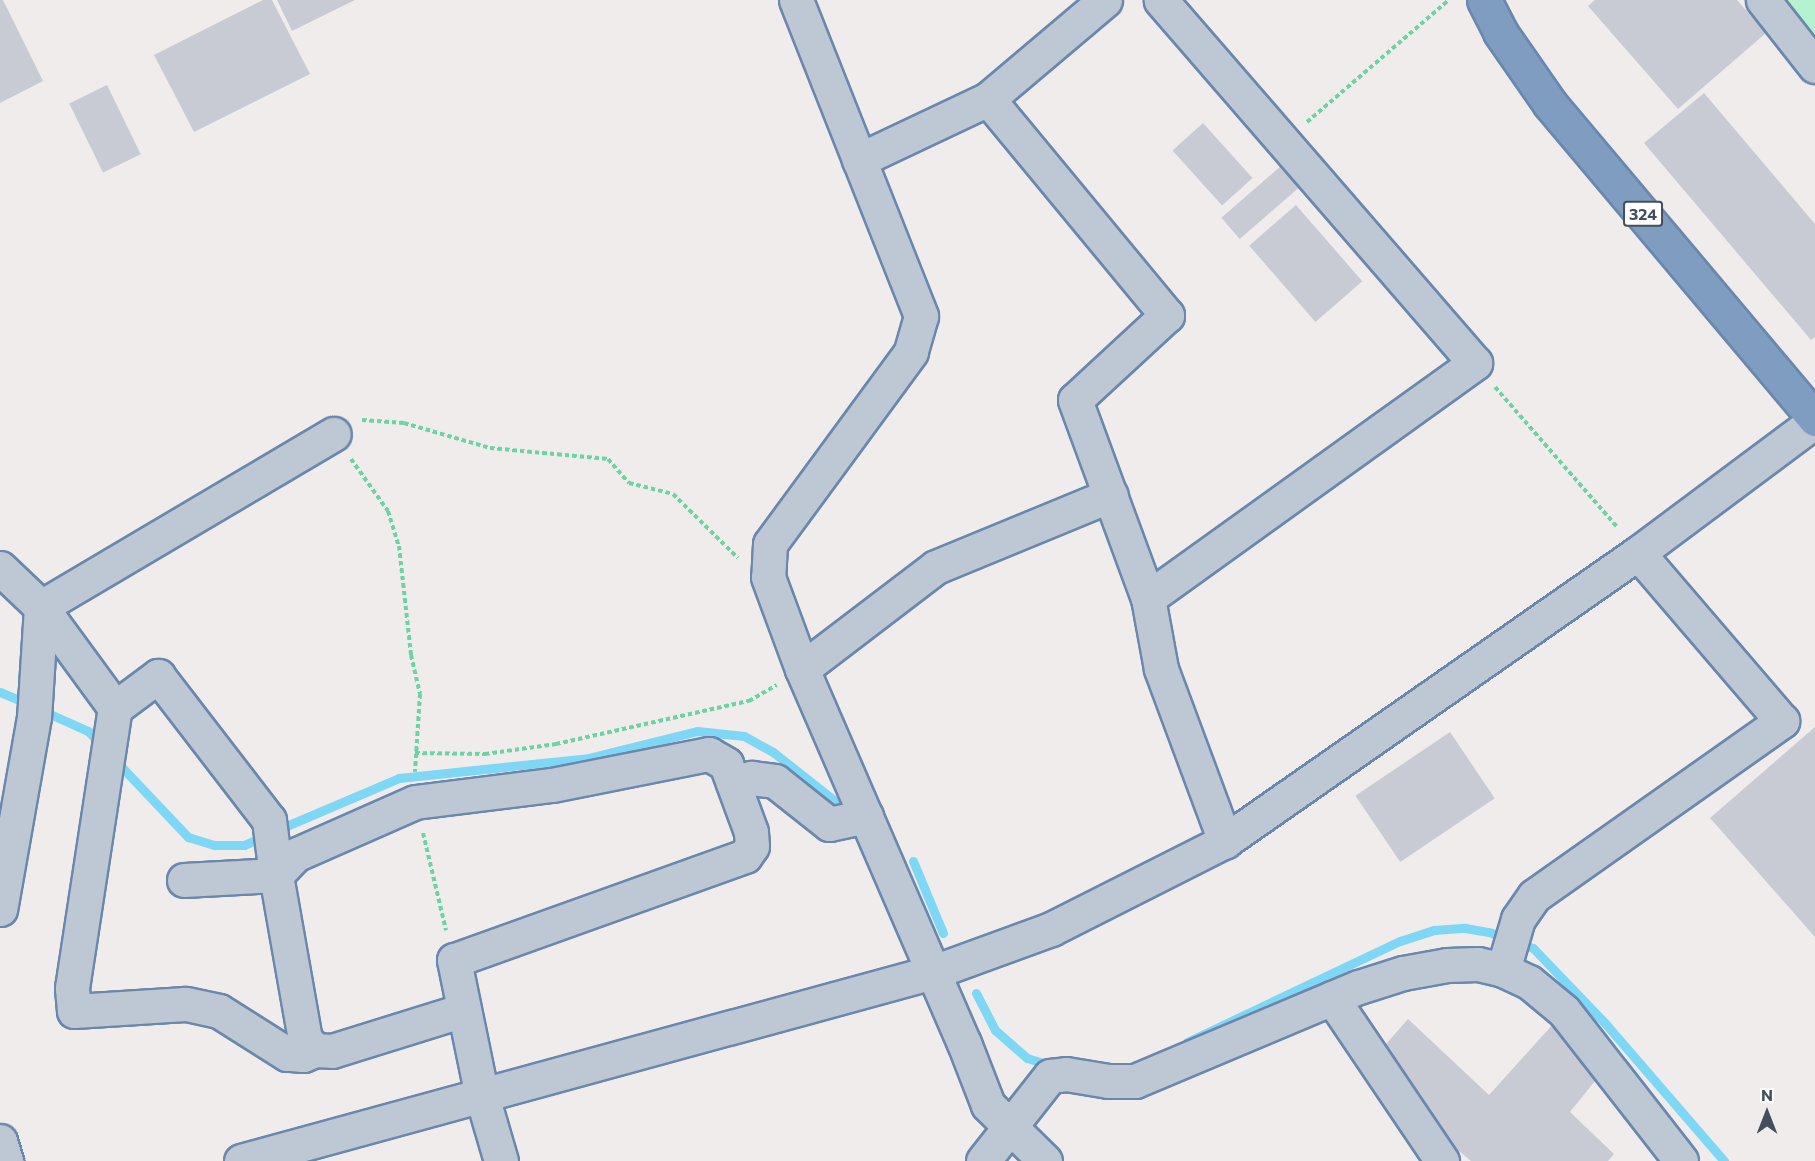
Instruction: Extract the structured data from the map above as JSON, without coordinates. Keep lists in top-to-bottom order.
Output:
{
  "streets": {
    "highway": ["324"]
  },
  "north": "top"
}
